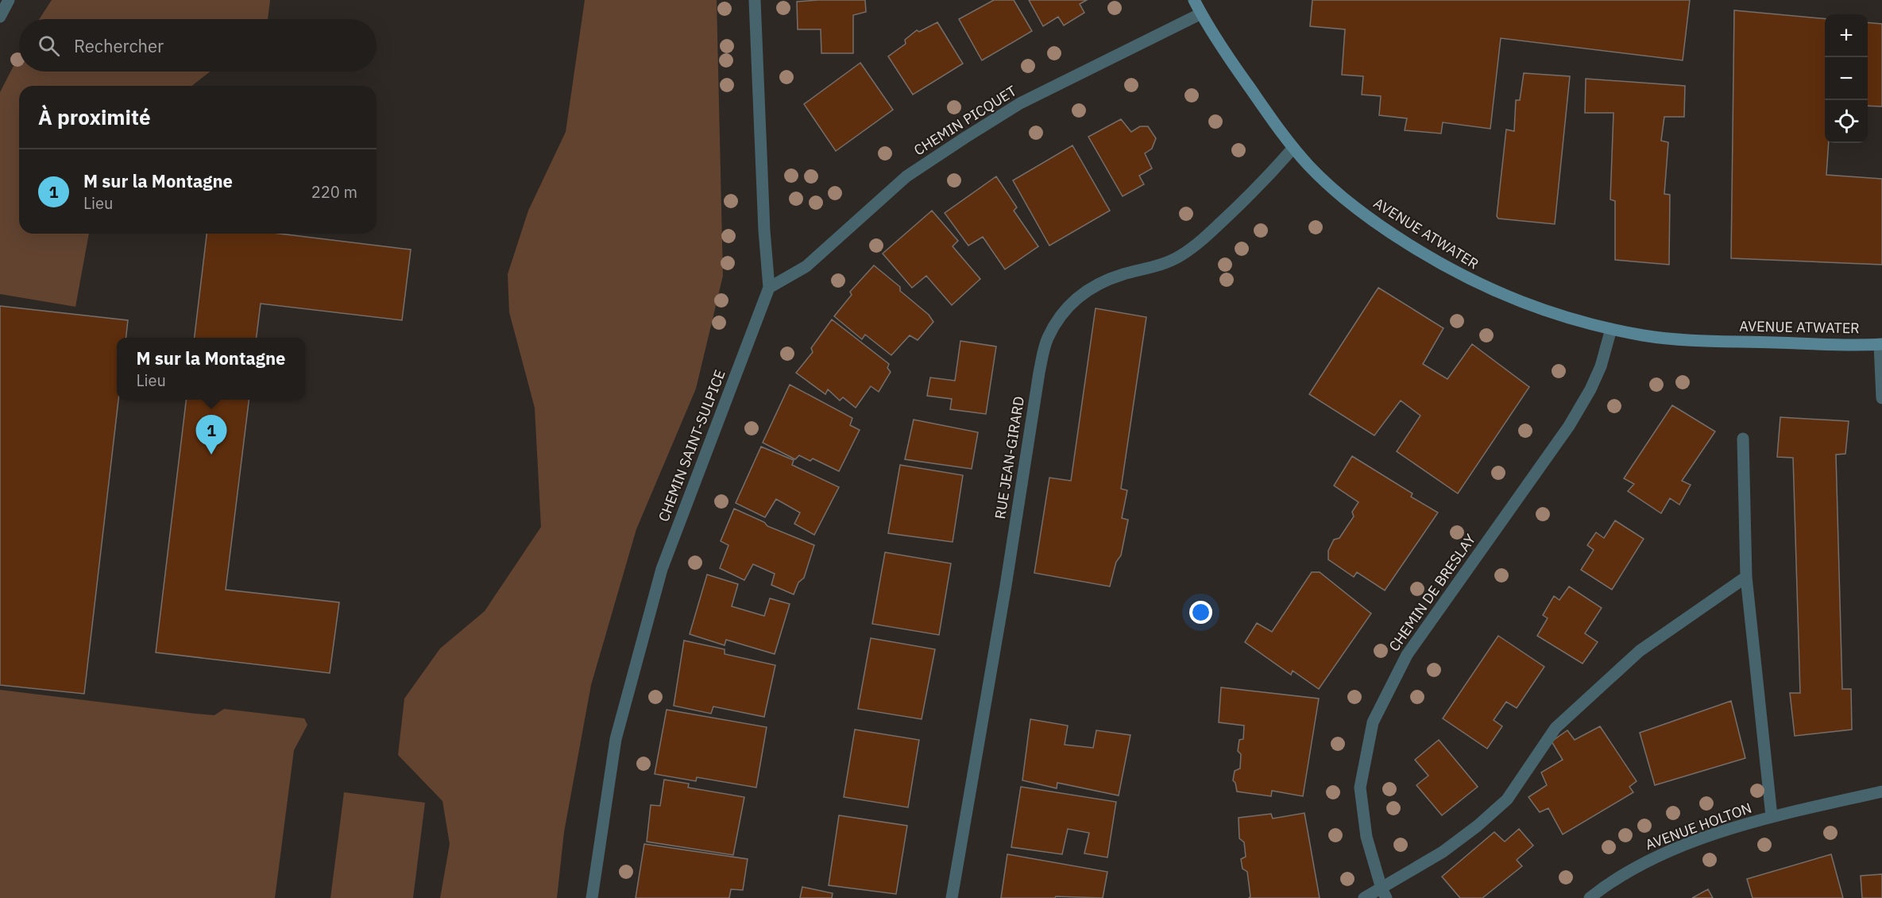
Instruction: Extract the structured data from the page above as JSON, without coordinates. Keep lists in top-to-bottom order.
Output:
{
  "streets": {
    "main road": ["AVENUE ATWATER"],
    "street": [
      "CHEMIN PICQUET",
      "CHEMIN SAINT-SULPICE",
      "RUE JEAN-GIRARD",
      "CHEMIN DE BRESLAY",
      "AVENUE HOLTON"
    ]
  },
  "crossings": [
    ["CHEMIN PICQUET", "AVENUE ATWATER"],
    ["CHEMIN PICQUET", "CHEMIN SAINT-SULPICE"],
    ["AVENUE ATWATER", "RUE JEAN-GIRARD"],
    ["AVENUE ATWATER", "CHEMIN DE BRESLAY"]
  ],
  "page": {
    "map_buttons": ["+", "−"],
    "search": "Rechercher",
    "heading": "À proximité",
    "list": [
      {
        "mark": "1",
        "name": "M sur la Montagne",
        "note": "Lieu",
        "value": "220 m"
      }
    ],
    "popup": ["M sur la Montagne", "Lieu"],
    "pins": "1"
  }
}
